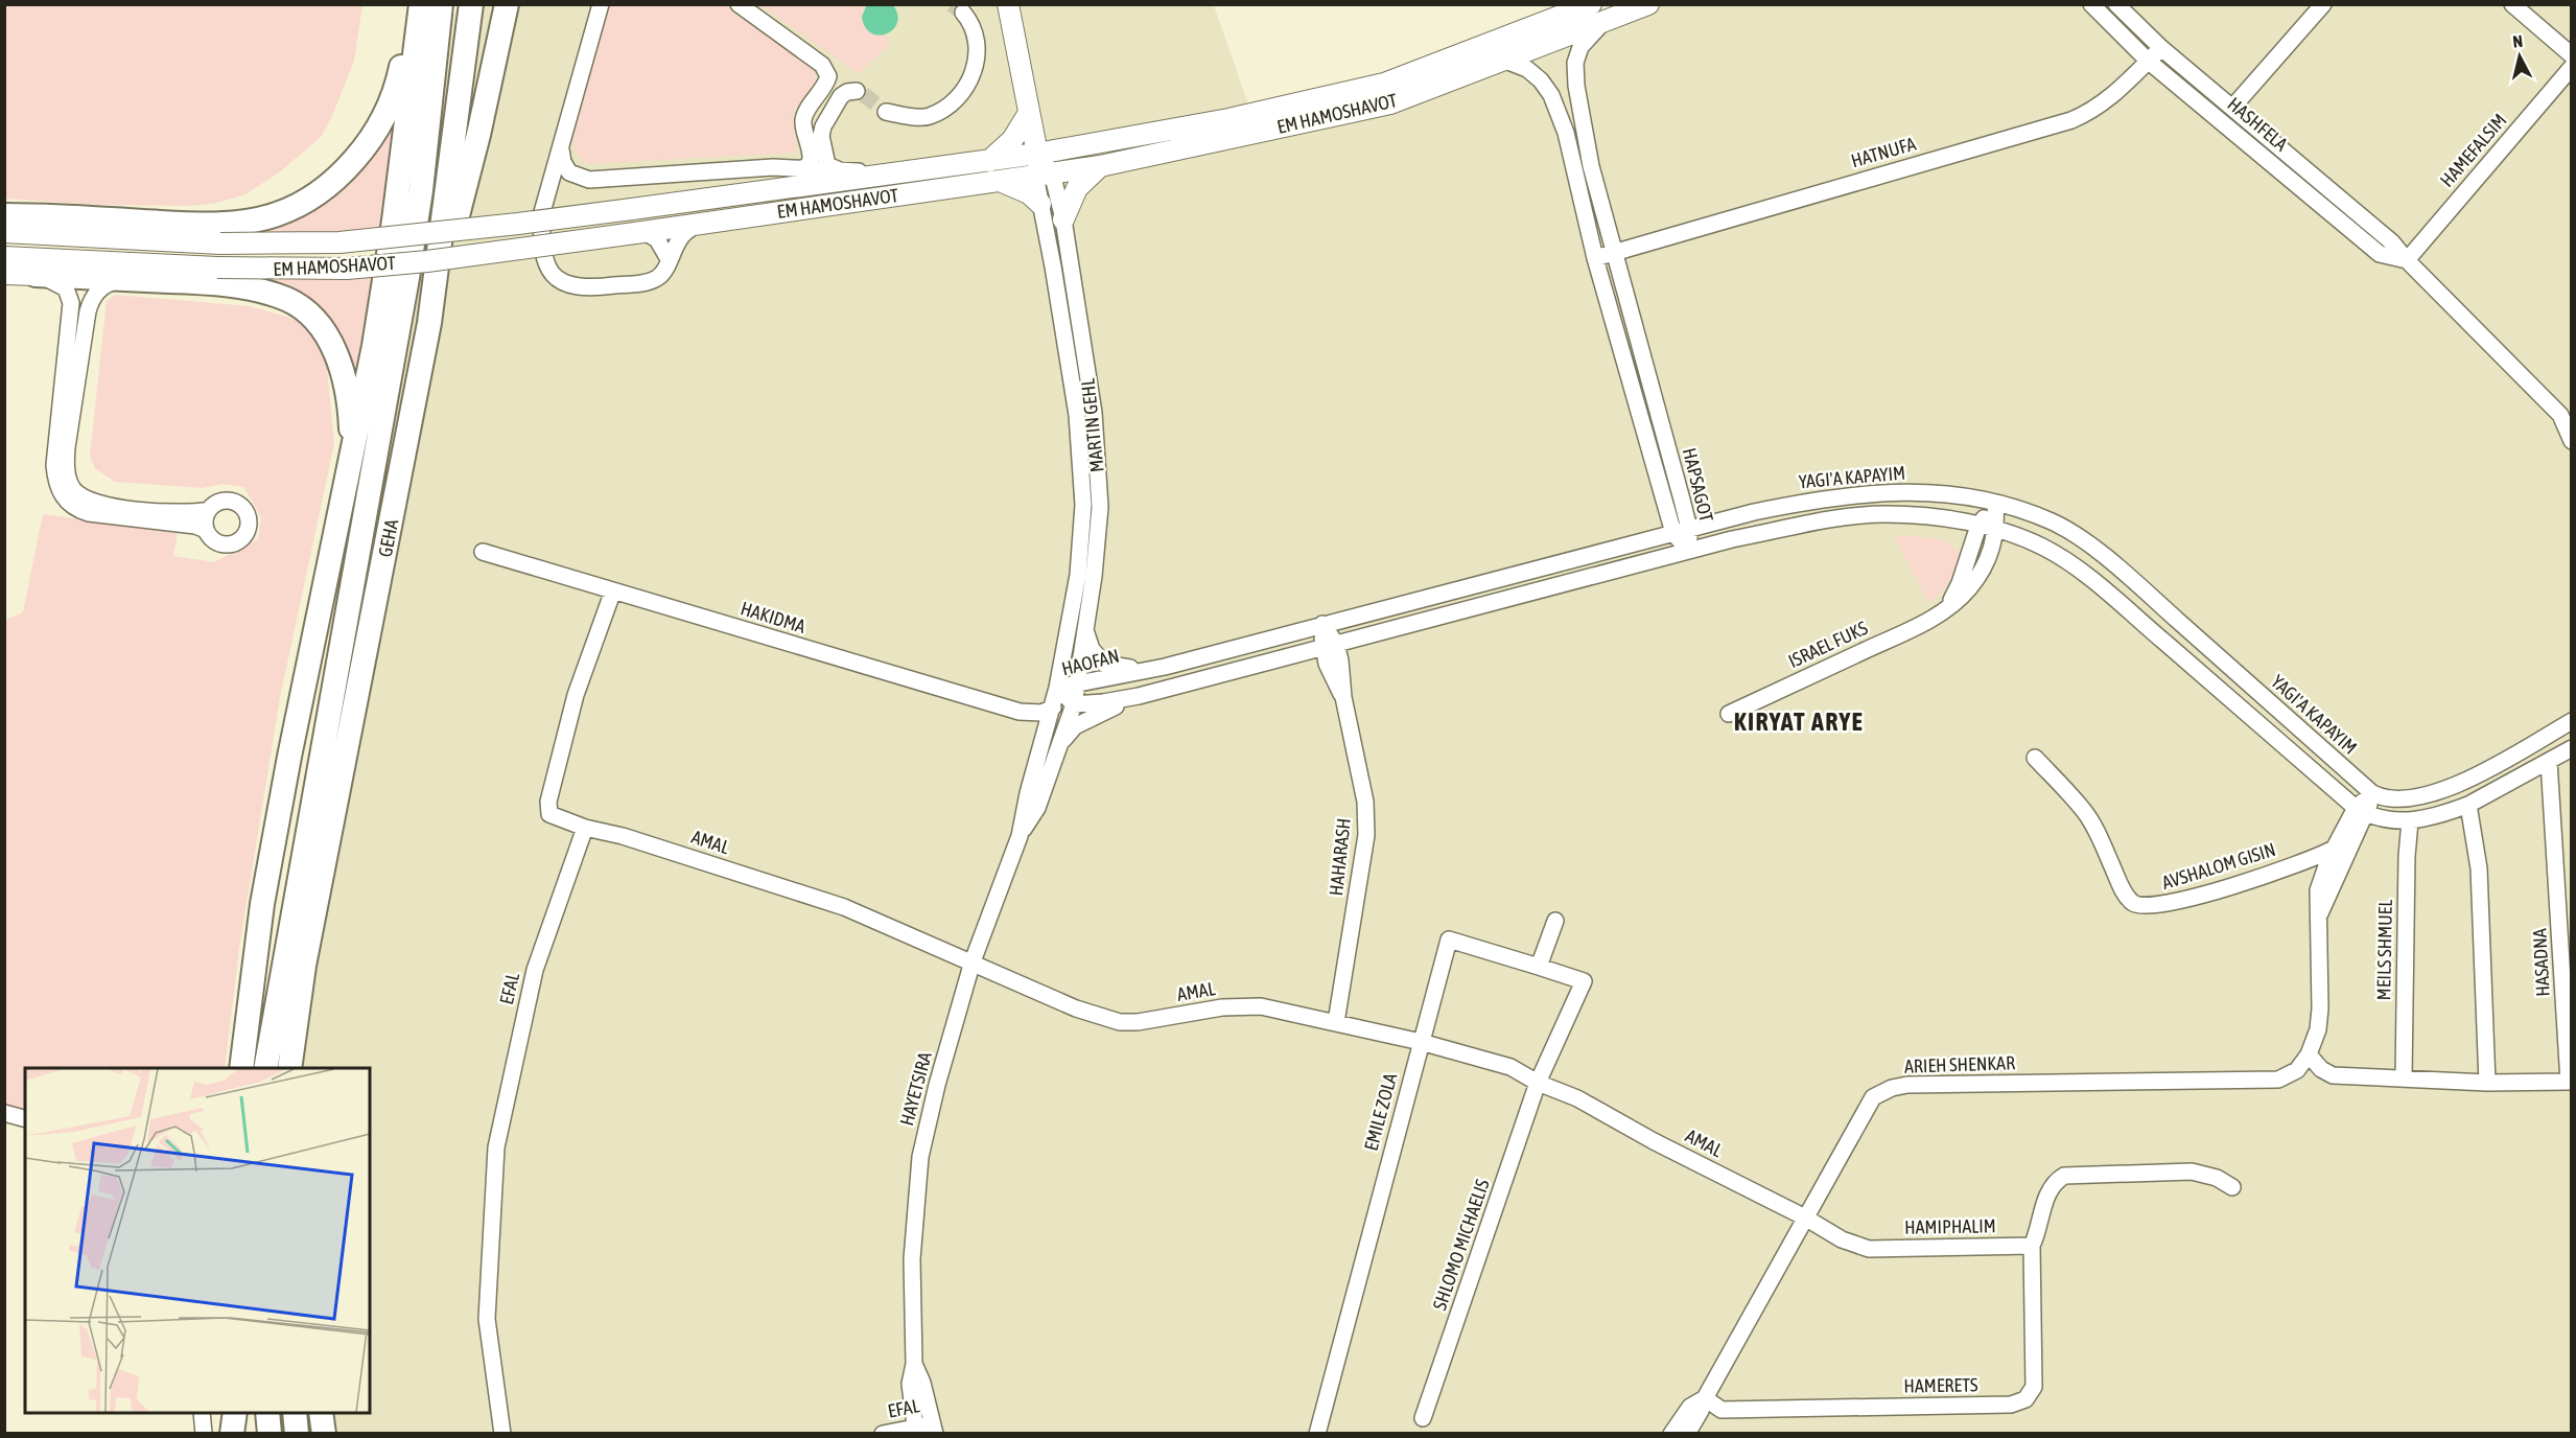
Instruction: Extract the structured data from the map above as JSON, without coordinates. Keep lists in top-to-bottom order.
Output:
{
  "streets": {
    "highway": ["GEHA"],
    "main road": ["EM HAMOSHAVOT", "MARTIN GEHL"],
    "street": [
      "HASHFELA",
      "HAMEFALSIM",
      "HATNUFA",
      "YAGI'A KAPAYIM",
      "HAPSAGOT",
      "HAKIDMA",
      "ISRAEL FUKS",
      "HAOFAN",
      "AMAL",
      "HAHARASH",
      "AVSHALOM GISIN",
      "MEILS SHMUEL",
      "HASADNA",
      "EFAL",
      "ARIEH SHENKAR",
      "HAYETSIRA",
      "EMILE ZOLA",
      "HAMIPHALIM",
      "SHLOMO MICHAELIS",
      "HAMERETS"
    ]
  },
  "crossings": [
    ["EM HAMOSHAVOT", "MARTIN GEHL"],
    ["EM HAMOSHAVOT", "HAPSAGOT"],
    ["HASHFELA", "HAMEFALSIM"],
    ["HASHFELA", "HATNUFA"],
    ["HATNUFA", "HAPSAGOT"],
    ["MARTIN GEHL", "HAOFAN"],
    ["MARTIN GEHL", "HAYETSIRA"],
    ["YAGI'A KAPAYIM", "HAPSAGOT"],
    ["YAGI'A KAPAYIM", "ISRAEL FUKS"],
    ["YAGI'A KAPAYIM", "HAOFAN"],
    ["YAGI'A KAPAYIM", "HAHARASH"],
    ["YAGI'A KAPAYIM", "ARIEH SHENKAR"],
    ["HAKIDMA", "HAYETSIRA"],
    ["HAOFAN", "HAHARASH"],
    ["HAOFAN", "HAYETSIRA"],
    ["AMAL", "HAHARASH"],
    ["AMAL", "EFAL"],
    ["AMAL", "ARIEH SHENKAR"],
    ["AMAL", "HAYETSIRA"],
    ["AMAL", "EMILE ZOLA"],
    ["AMAL", "HAMIPHALIM"],
    ["AMAL", "SHLOMO MICHAELIS"],
    ["AVSHALOM GISIN", "ARIEH SHENKAR"],
    ["MEILS SHMUEL", "HASADNA"],
    ["EFAL", "HAYETSIRA"],
    ["ARIEH SHENKAR", "HAMERETS"],
    ["EMILE ZOLA", "SHLOMO MICHAELIS"],
    ["HAMIPHALIM", "HAMERETS"]
  ],
  "districts": ["KIRYAT ARYE"],
  "north": "top"
}
